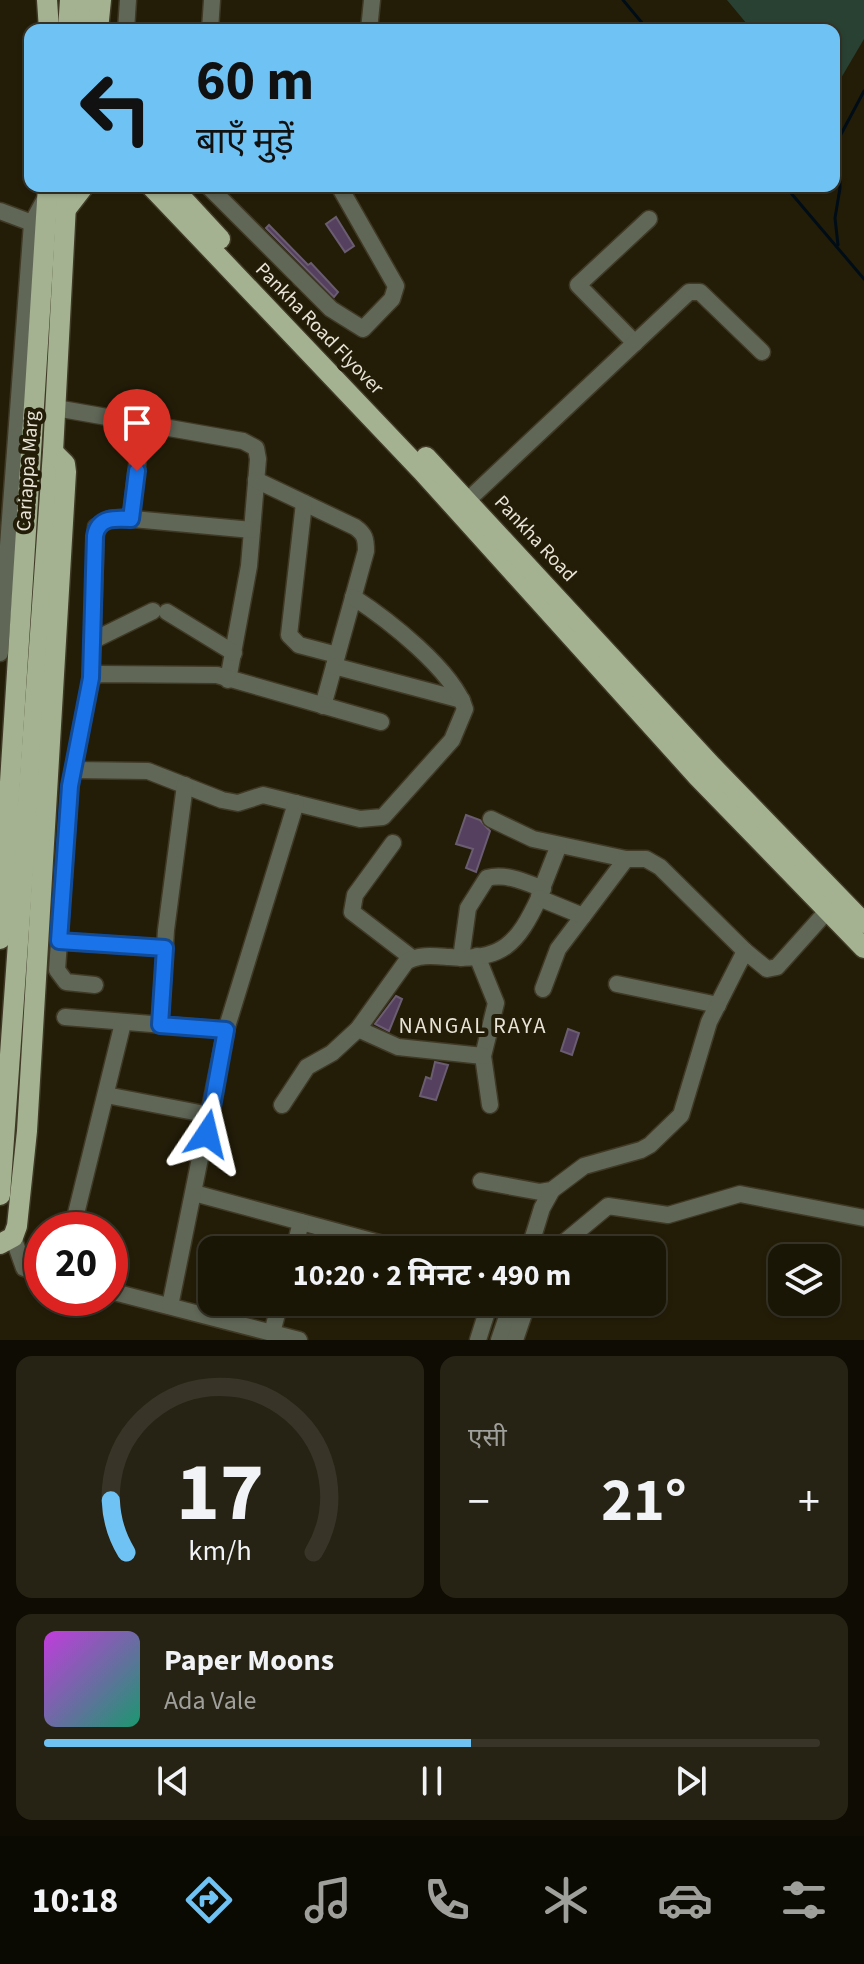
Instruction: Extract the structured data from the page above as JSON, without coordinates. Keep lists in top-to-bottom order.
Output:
{
  "streets": {
    "main road": ["Pankha Road Flyover", "Cariappa Marg", "Pankha Road"]
  },
  "crossings": [
    ["Pankha Road Flyover", "Pankha Road"]
  ],
  "districts": ["NANGAL RAYA"],
  "page": {
    "turn": ["60 m", "बाएँ मुड़ें"],
    "limit": "20",
    "trip": "10:20 · 2 मिनट · 490 m",
    "tile": "एसी",
    "heat": ["−", "21°", "+"],
    "song": ["Paper Moons", "Ada Vale"],
    "tabs": "10:18",
    "gauge": ["17", "km/h"]
  }
}
